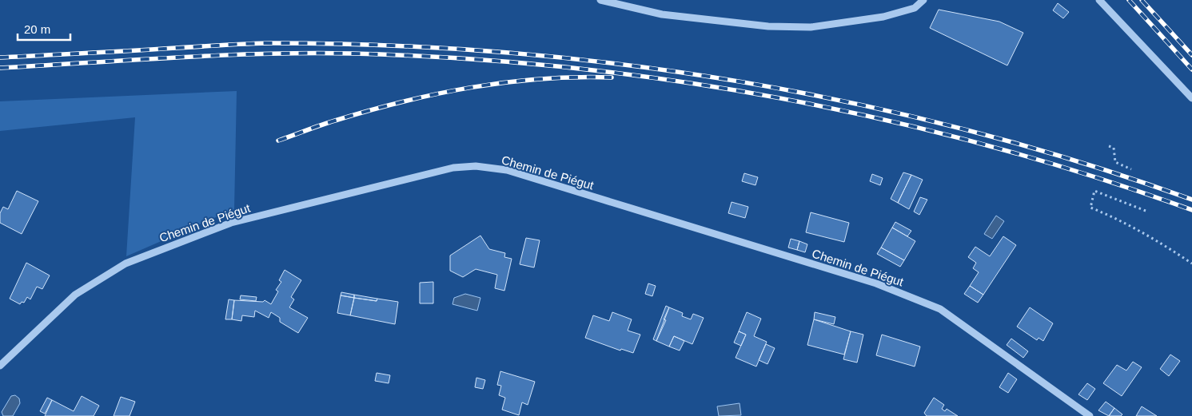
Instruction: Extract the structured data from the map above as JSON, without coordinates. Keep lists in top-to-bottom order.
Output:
{
  "streets": {
    "street": ["Chemin de Piégut"]
  },
  "scale_bar": "20 m"
}
